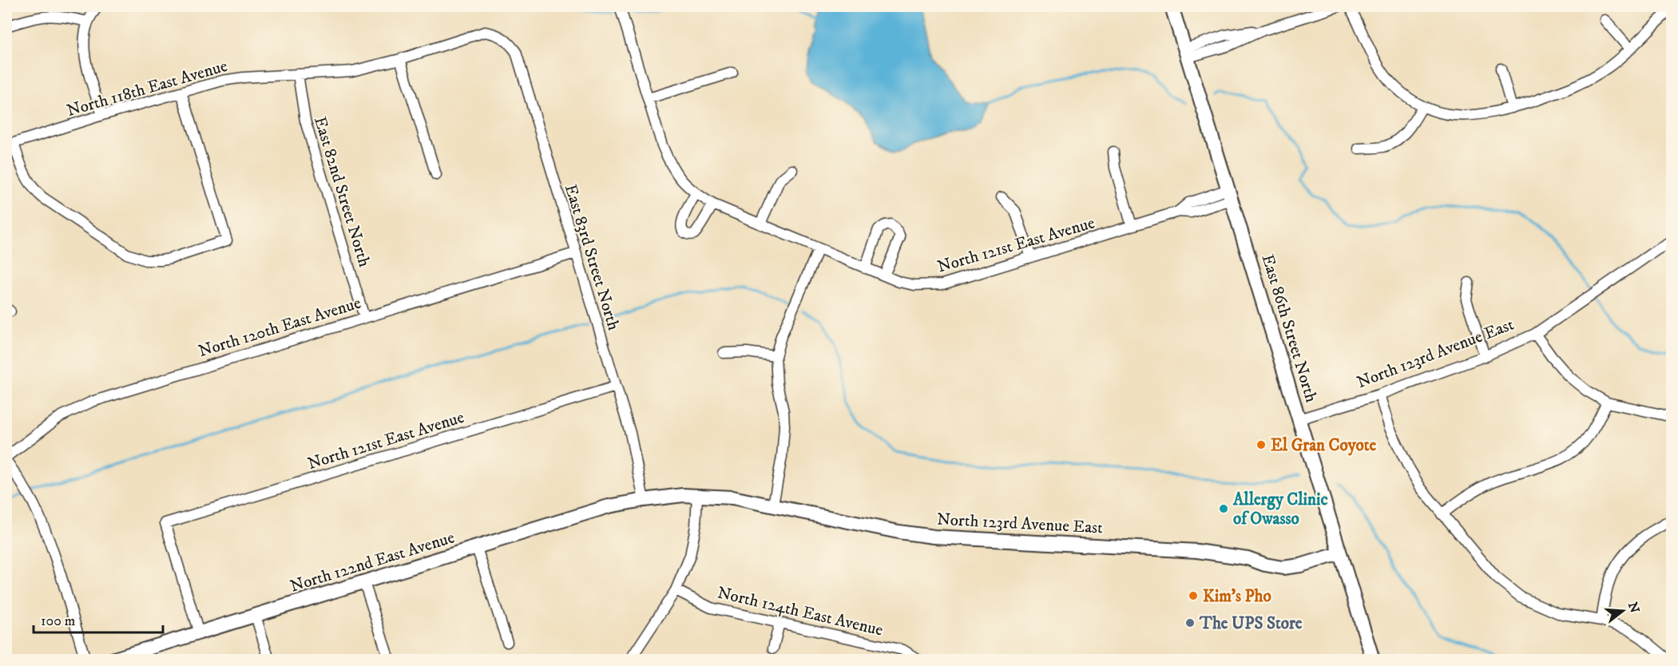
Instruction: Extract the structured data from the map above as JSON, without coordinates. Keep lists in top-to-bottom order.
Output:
{
  "streets": {
    "street": [
      "North 118th East Avenue",
      "East 82nd Street North",
      "North 121st East Avenue",
      "East 83rd Street North",
      "North 120th East Avenue",
      "East 86th Street North",
      "North 123rd Avenue East",
      "North 122nd East Avenue",
      "North 124th East Avenue"
    ]
  },
  "crossings": [
    ["North 118th East Avenue", "East 82nd Street North"],
    ["North 118th East Avenue", "East 83rd Street North"],
    ["East 82nd Street North", "North 120th East Avenue"],
    ["North 121st East Avenue", "East 83rd Street North"],
    ["North 121st East Avenue", "East 86th Street North"],
    ["North 121st East Avenue", "North 122nd East Avenue"],
    ["East 83rd Street North", "North 120th East Avenue"],
    ["East 83rd Street North", "North 122nd East Avenue"],
    ["East 86th Street North", "North 123rd Avenue East"],
    ["North 123rd Avenue East", "North 122nd East Avenue"]
  ],
  "places": [
    "El Gran Coyote",
    "Allergy Clinic of Owasso",
    "Kim's Pho",
    "The UPS Store"
  ],
  "scale_bar": "100 m",
  "north": "right"
}
